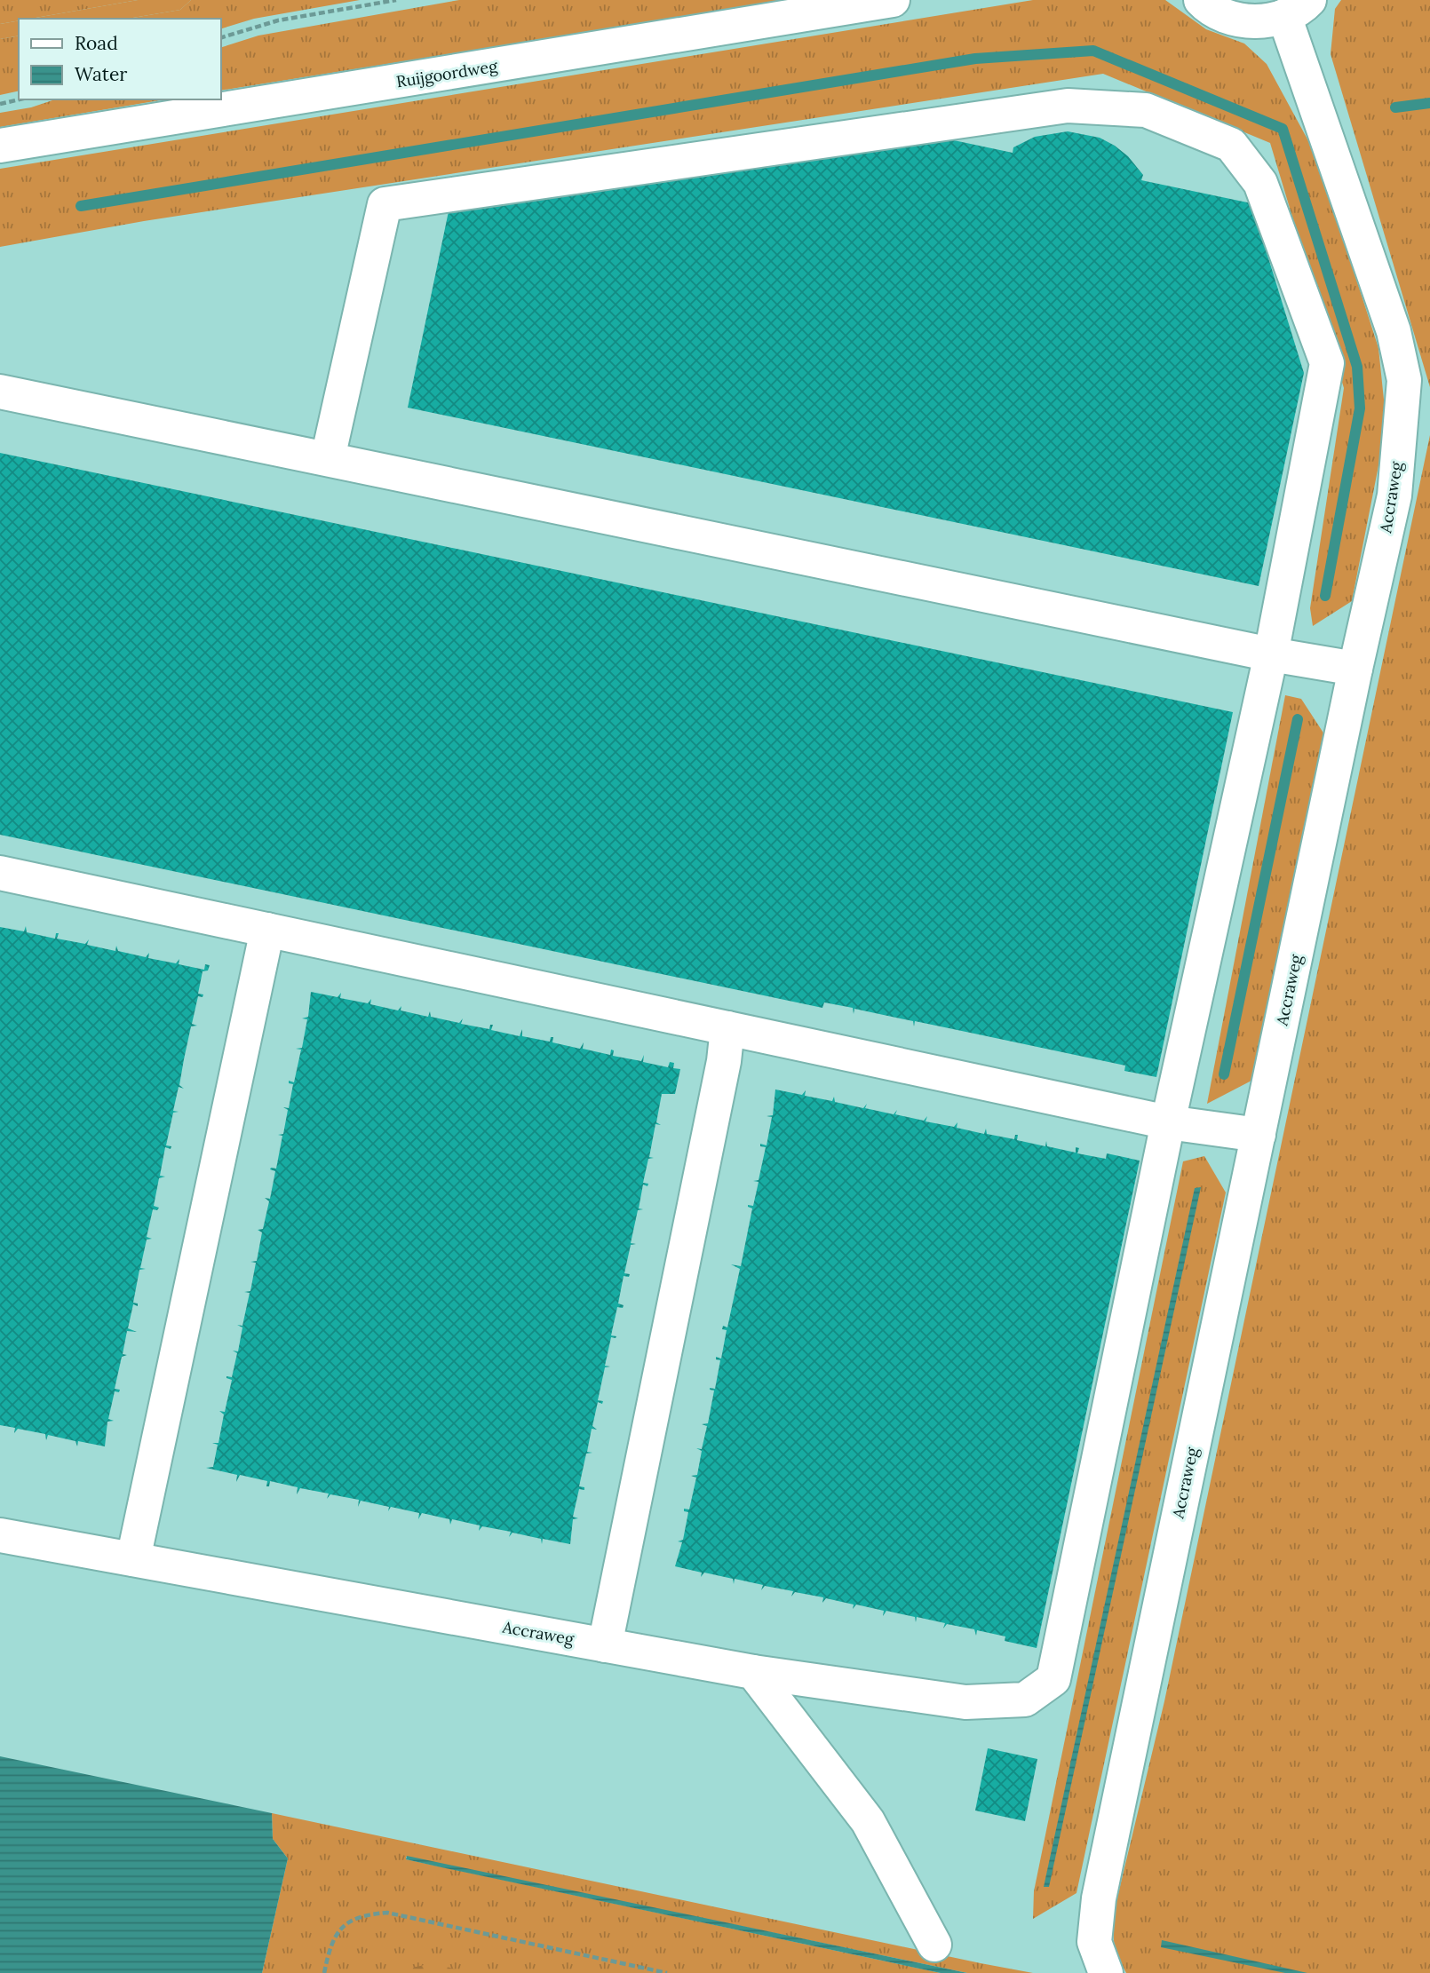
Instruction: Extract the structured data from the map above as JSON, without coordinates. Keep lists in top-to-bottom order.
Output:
{
  "streets": {
    "street": ["Ruijgoordweg", "Accraweg"]
  },
  "legend": ["Road", "Water"]
}
